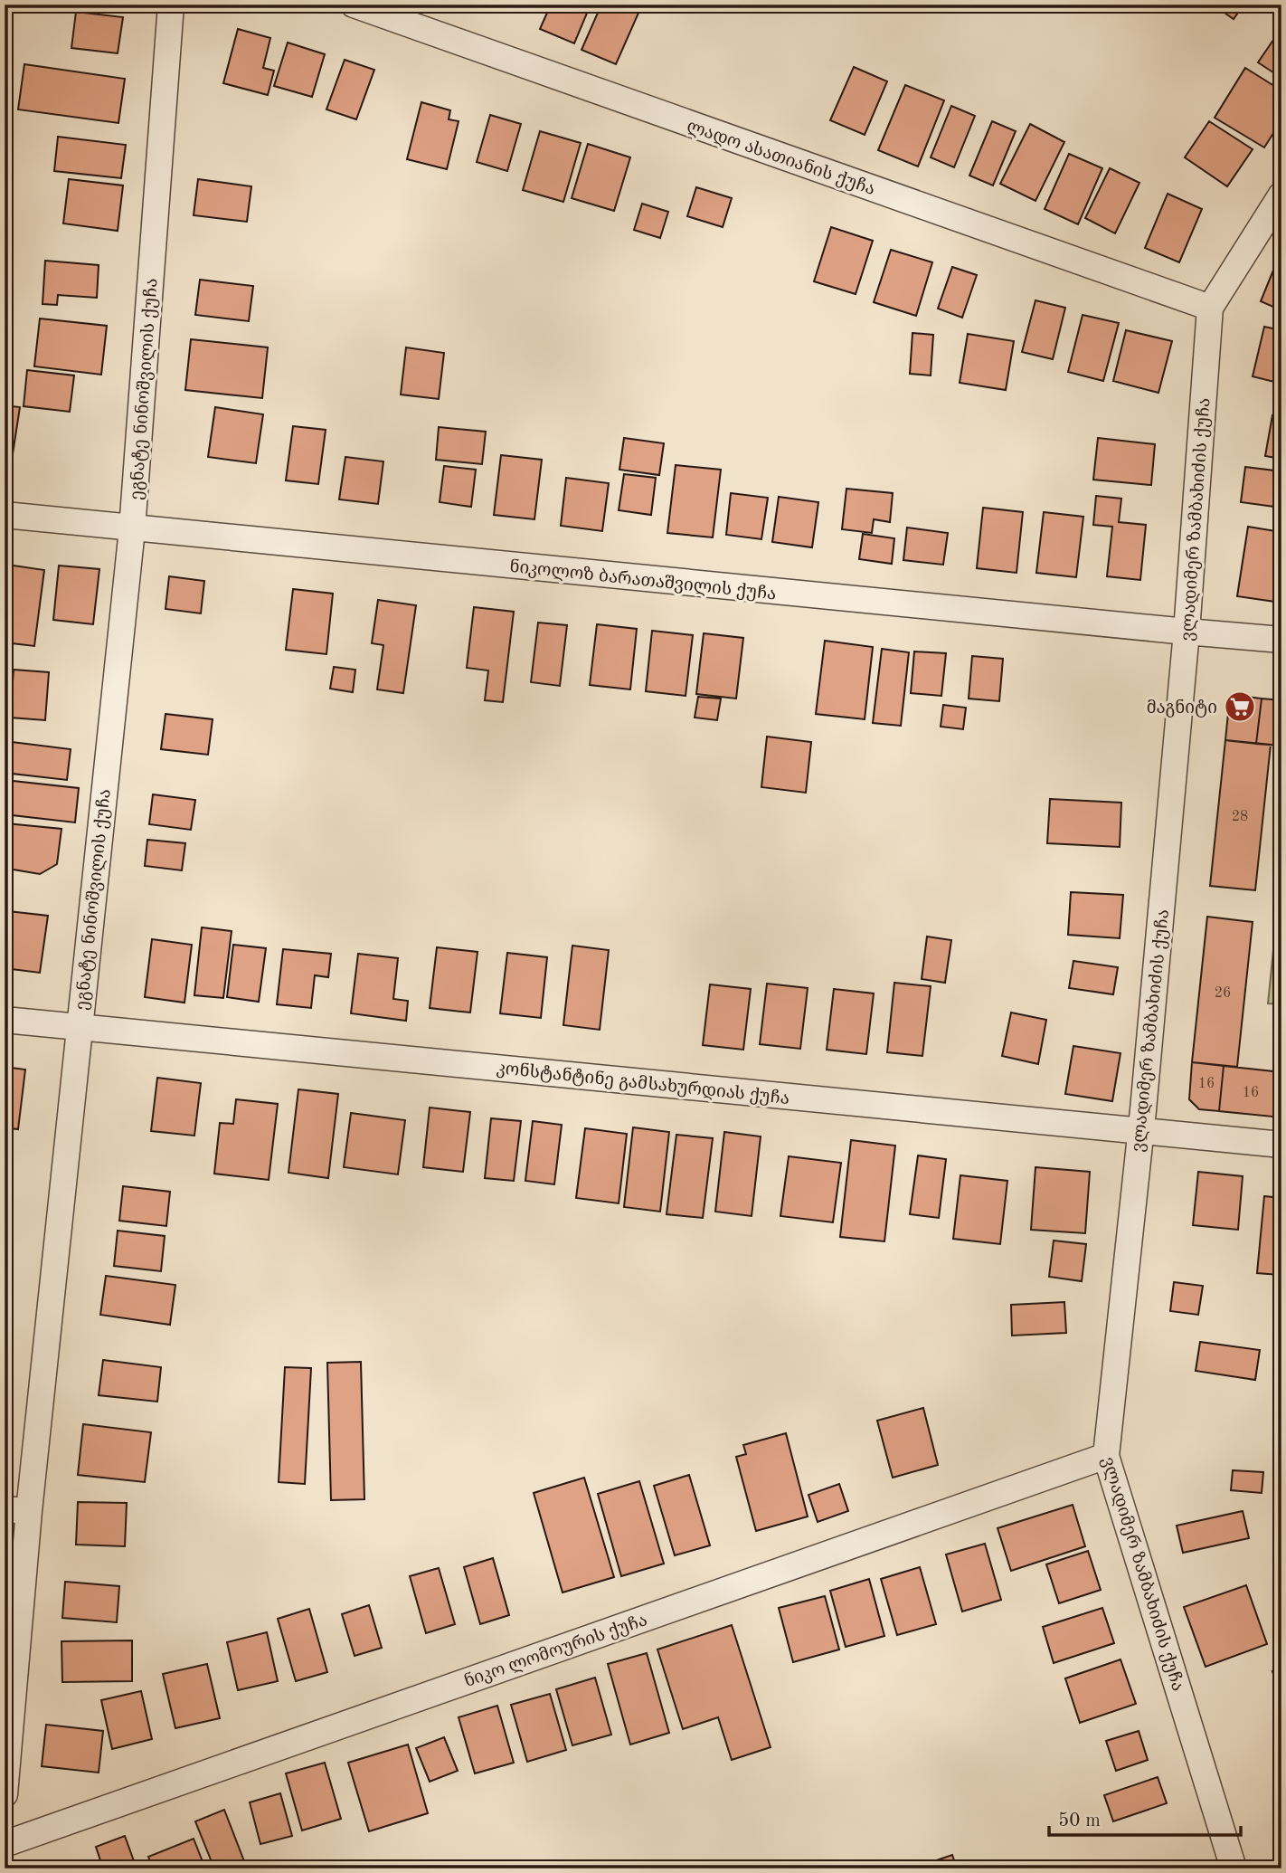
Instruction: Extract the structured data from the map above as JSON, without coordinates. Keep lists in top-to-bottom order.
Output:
{
  "streets": {
    "street": [
      "ლადო ასათიანის ქუჩა",
      "ეგნატე ნინოშვილის ქუჩა",
      "ვლადიმერ ზამბახიძის ქუჩა",
      "ნიკოლოზ ბარათაშვილის ქუჩა",
      "კონსტანტინე გამსახურდიას ქუჩა",
      "ნიკო ლომოურის ქუჩა"
    ]
  },
  "crossings": [
    ["ლადო ასათიანის ქუჩა", "ვლადიმერ ზამბახიძის ქუჩა"],
    ["ეგნატე ნინოშვილის ქუჩა", "ნიკოლოზ ბარათაშვილის ქუჩა"],
    ["ეგნატე ნინოშვილის ქუჩა", "კონსტანტინე გამსახურდიას ქუჩა"],
    ["ვლადიმერ ზამბახიძის ქუჩა", "ნიკოლოზ ბარათაშვილის ქუჩა"],
    ["ვლადიმერ ზამბახიძის ქუჩა", "კონსტანტინე გამსახურდიას ქუჩა"],
    ["ვლადიმერ ზამბახიძის ქუჩა", "ნიკო ლომოურის ქუჩა"]
  ],
  "places": {
    "supermarket": ["მაგნიტი"]
  },
  "house_numbers": [
    "28",
    "26",
    "16",
    "16"
  ],
  "scale_bar": "50 m"
}
